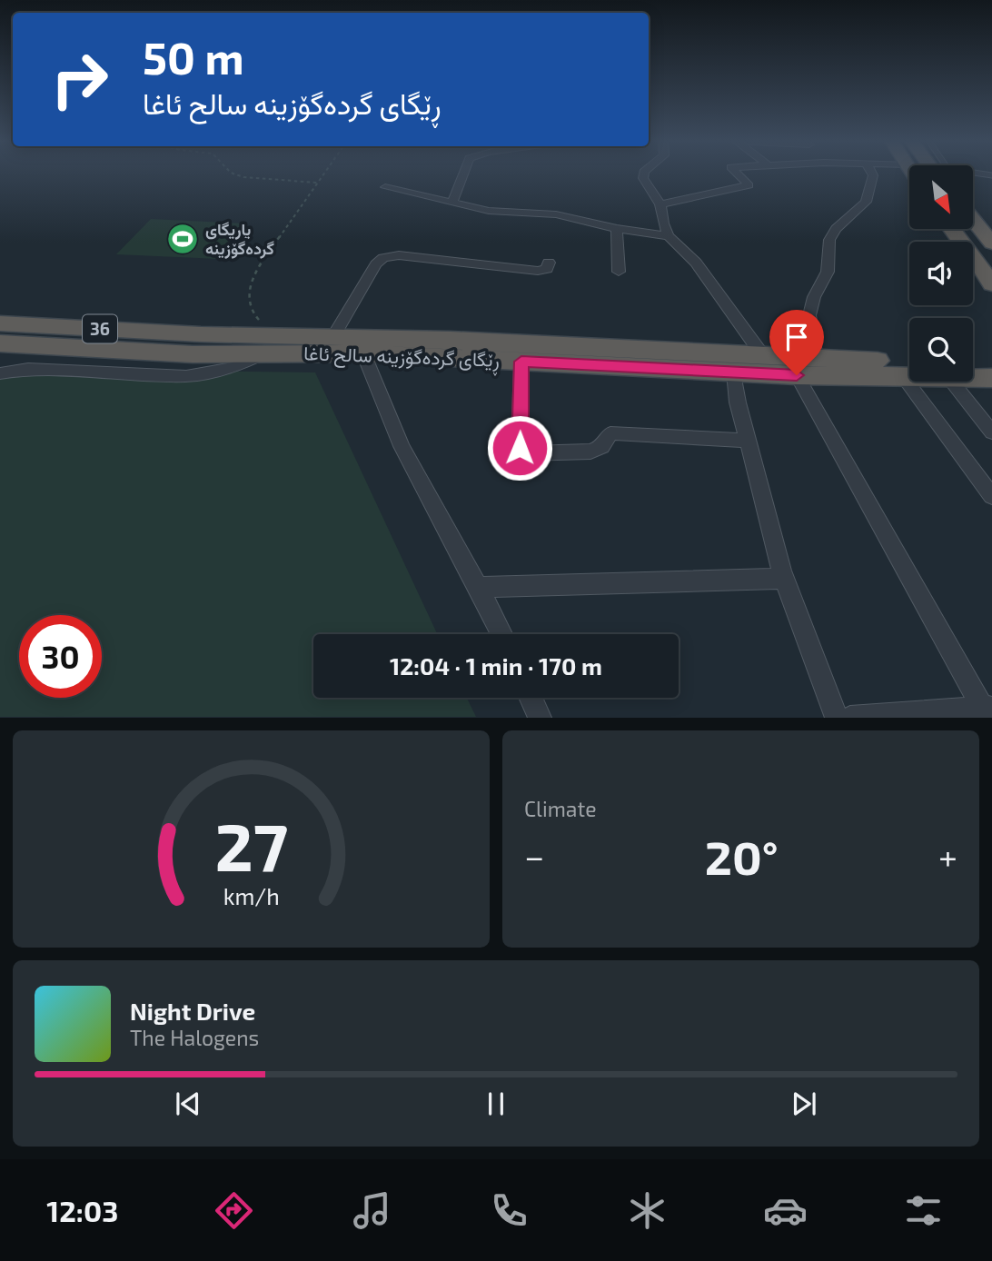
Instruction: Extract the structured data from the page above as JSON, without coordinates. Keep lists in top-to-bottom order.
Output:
{
  "streets": {
    "highway": ["36", "ڕێگای گردەگۆزینە سالح ئاغا"]
  },
  "crossings": [
    ["36", "ڕێگای گردەگۆزینە سالح ئاغا"]
  ],
  "places": {
    "sports": ["یاریگای گردەگۆزینە"]
  },
  "north": "bottom right",
  "page": {
    "turn": ["50 m", "ڕێگای گردەگۆزینە سالح ئاغا"],
    "limit": "30",
    "trip": "12:04 · 1 min · 170 m",
    "tile": "Climate",
    "heat": ["−", "20°", "+"],
    "song": ["Night Drive", "The Halogens"],
    "tabs": "12:03",
    "gauge": ["27", "km/h"]
  }
}
